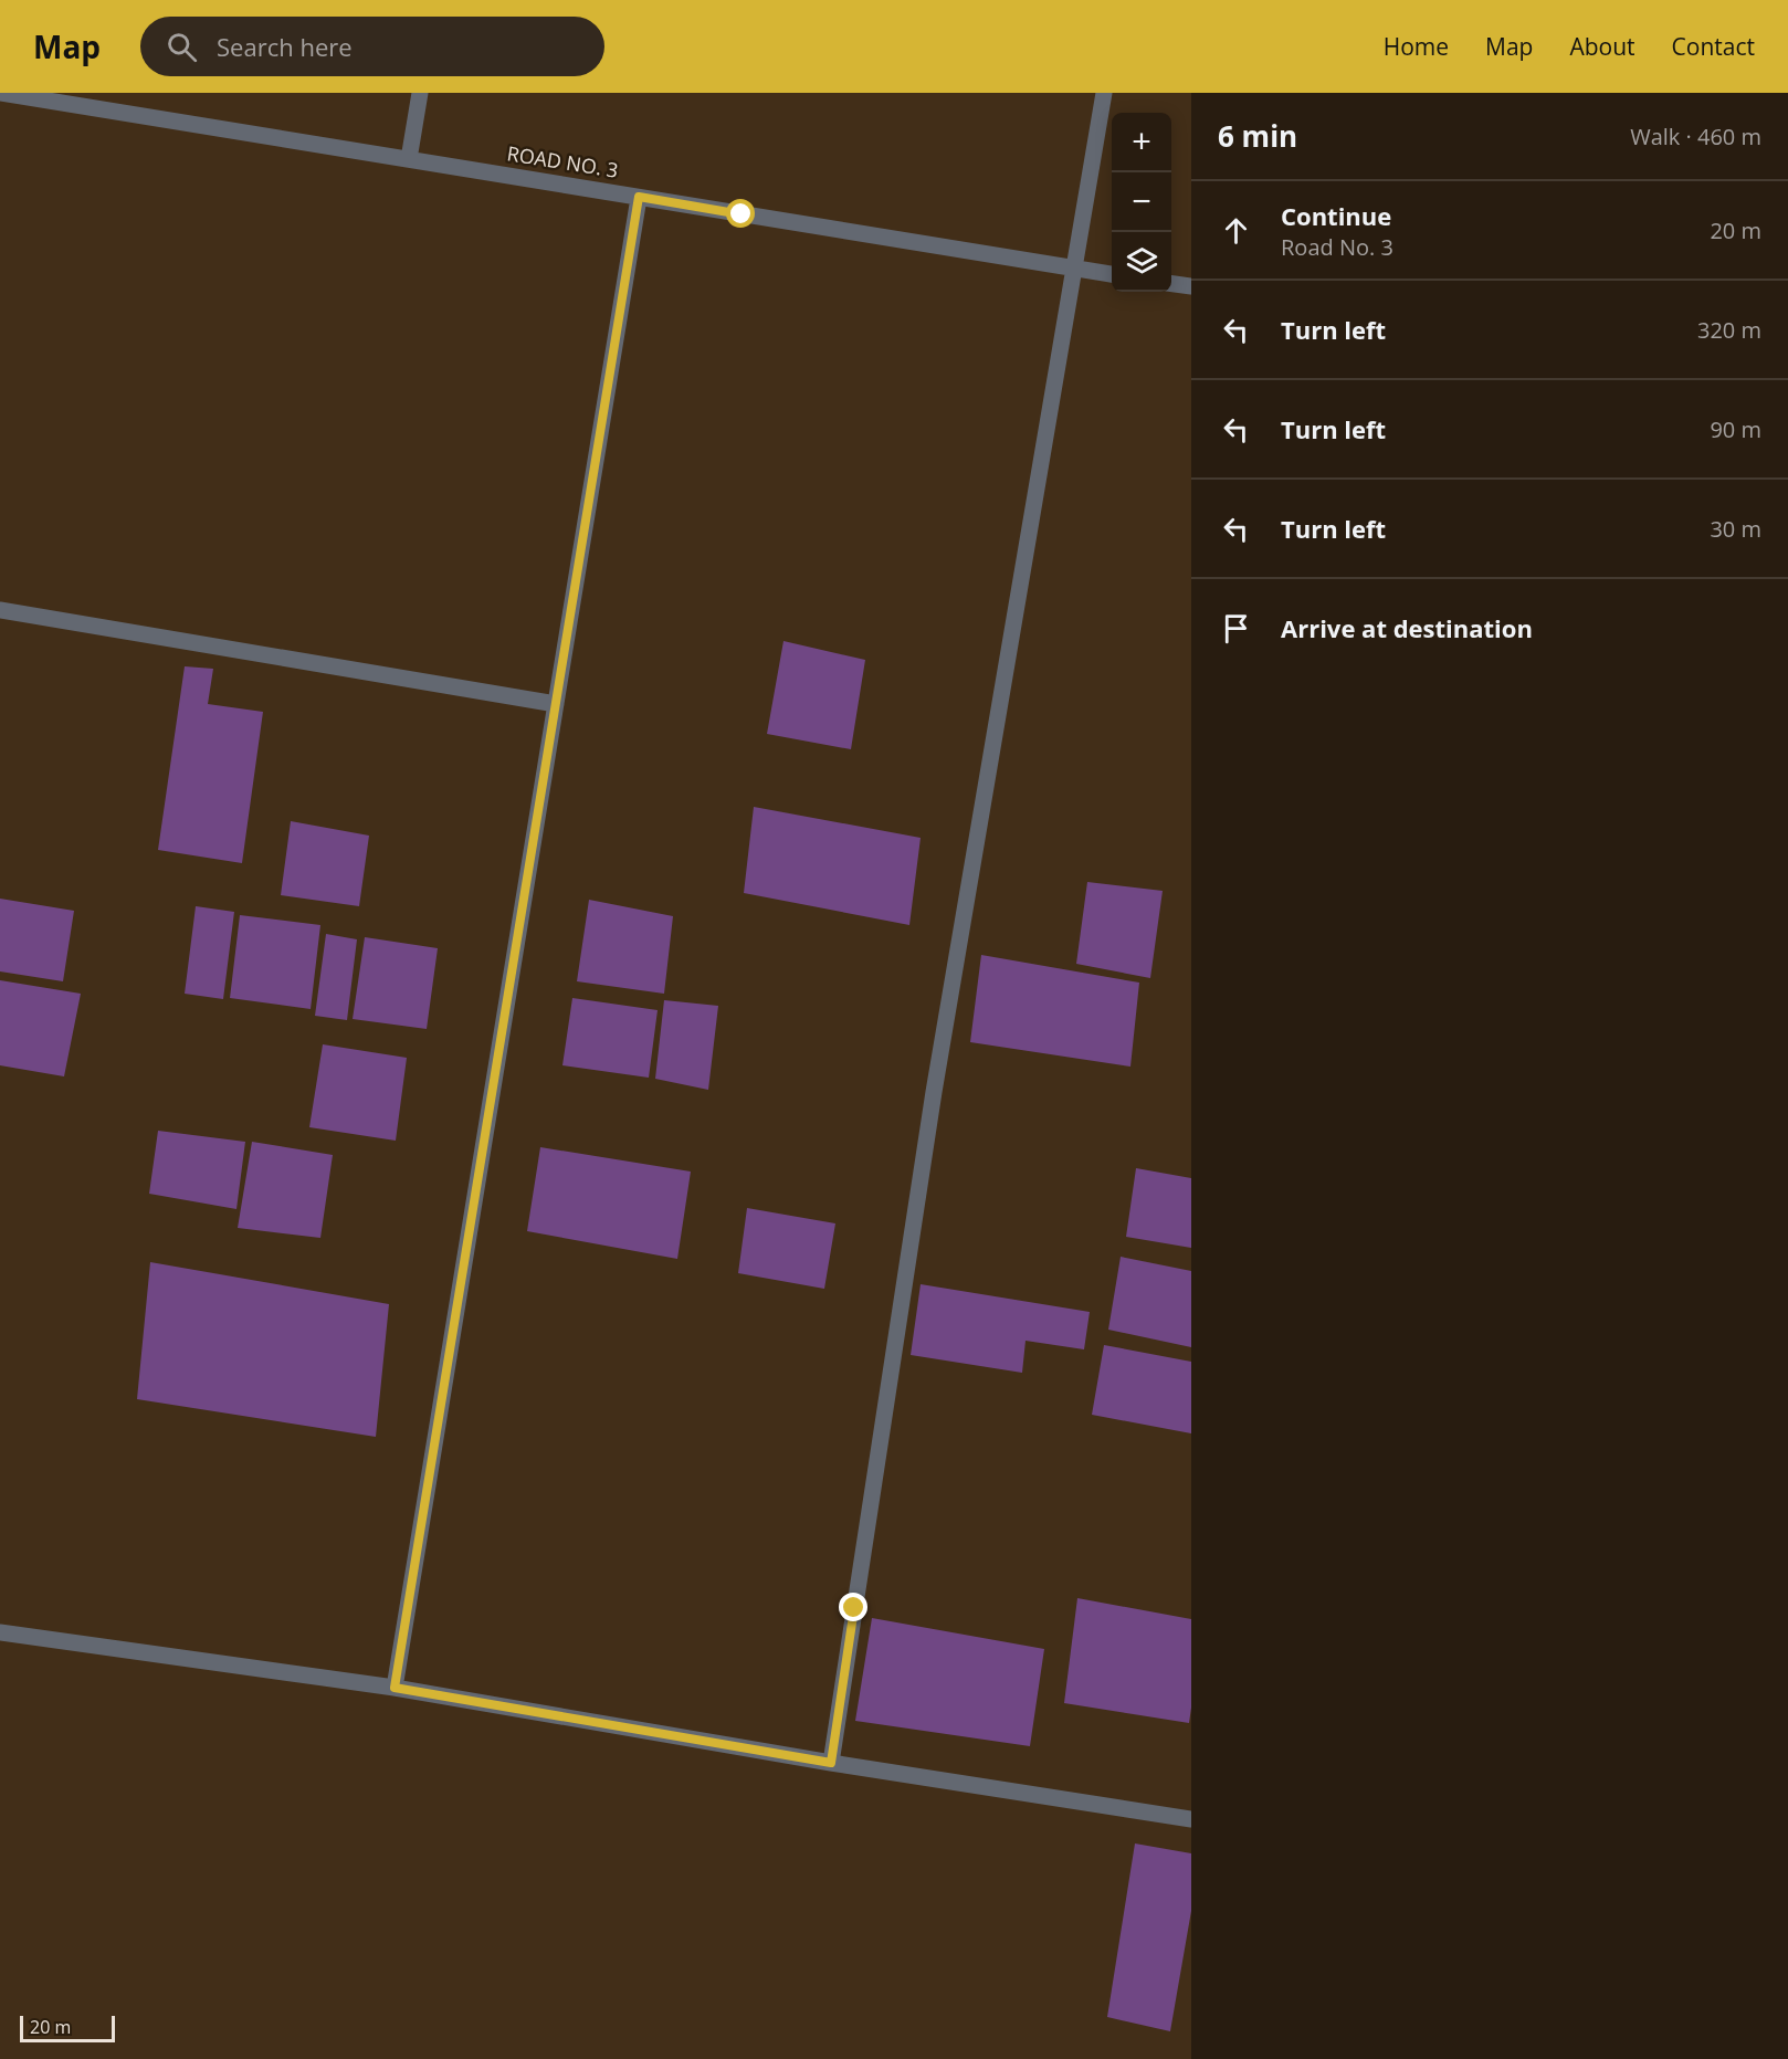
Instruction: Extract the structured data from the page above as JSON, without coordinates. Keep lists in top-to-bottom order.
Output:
{
  "streets": {
    "street": ["ROAD NO. 3"]
  },
  "scale_bar": "20 m",
  "page": {
    "header": "Map",
    "search": "Search here",
    "nav": [
      "Home",
      "Map",
      "About",
      "Contact"
    ],
    "heading": ["6 min", "Walk · 460 m"],
    "map_buttons": ["+", "−"],
    "list": [
      ["Continue", "Road No. 3", "20 m"],
      ["Turn left", "320 m"],
      ["Turn left", "90 m"],
      ["Turn left", "30 m"],
      "Arrive at destination"
    ],
    "scale": "20 m"
  }
}
